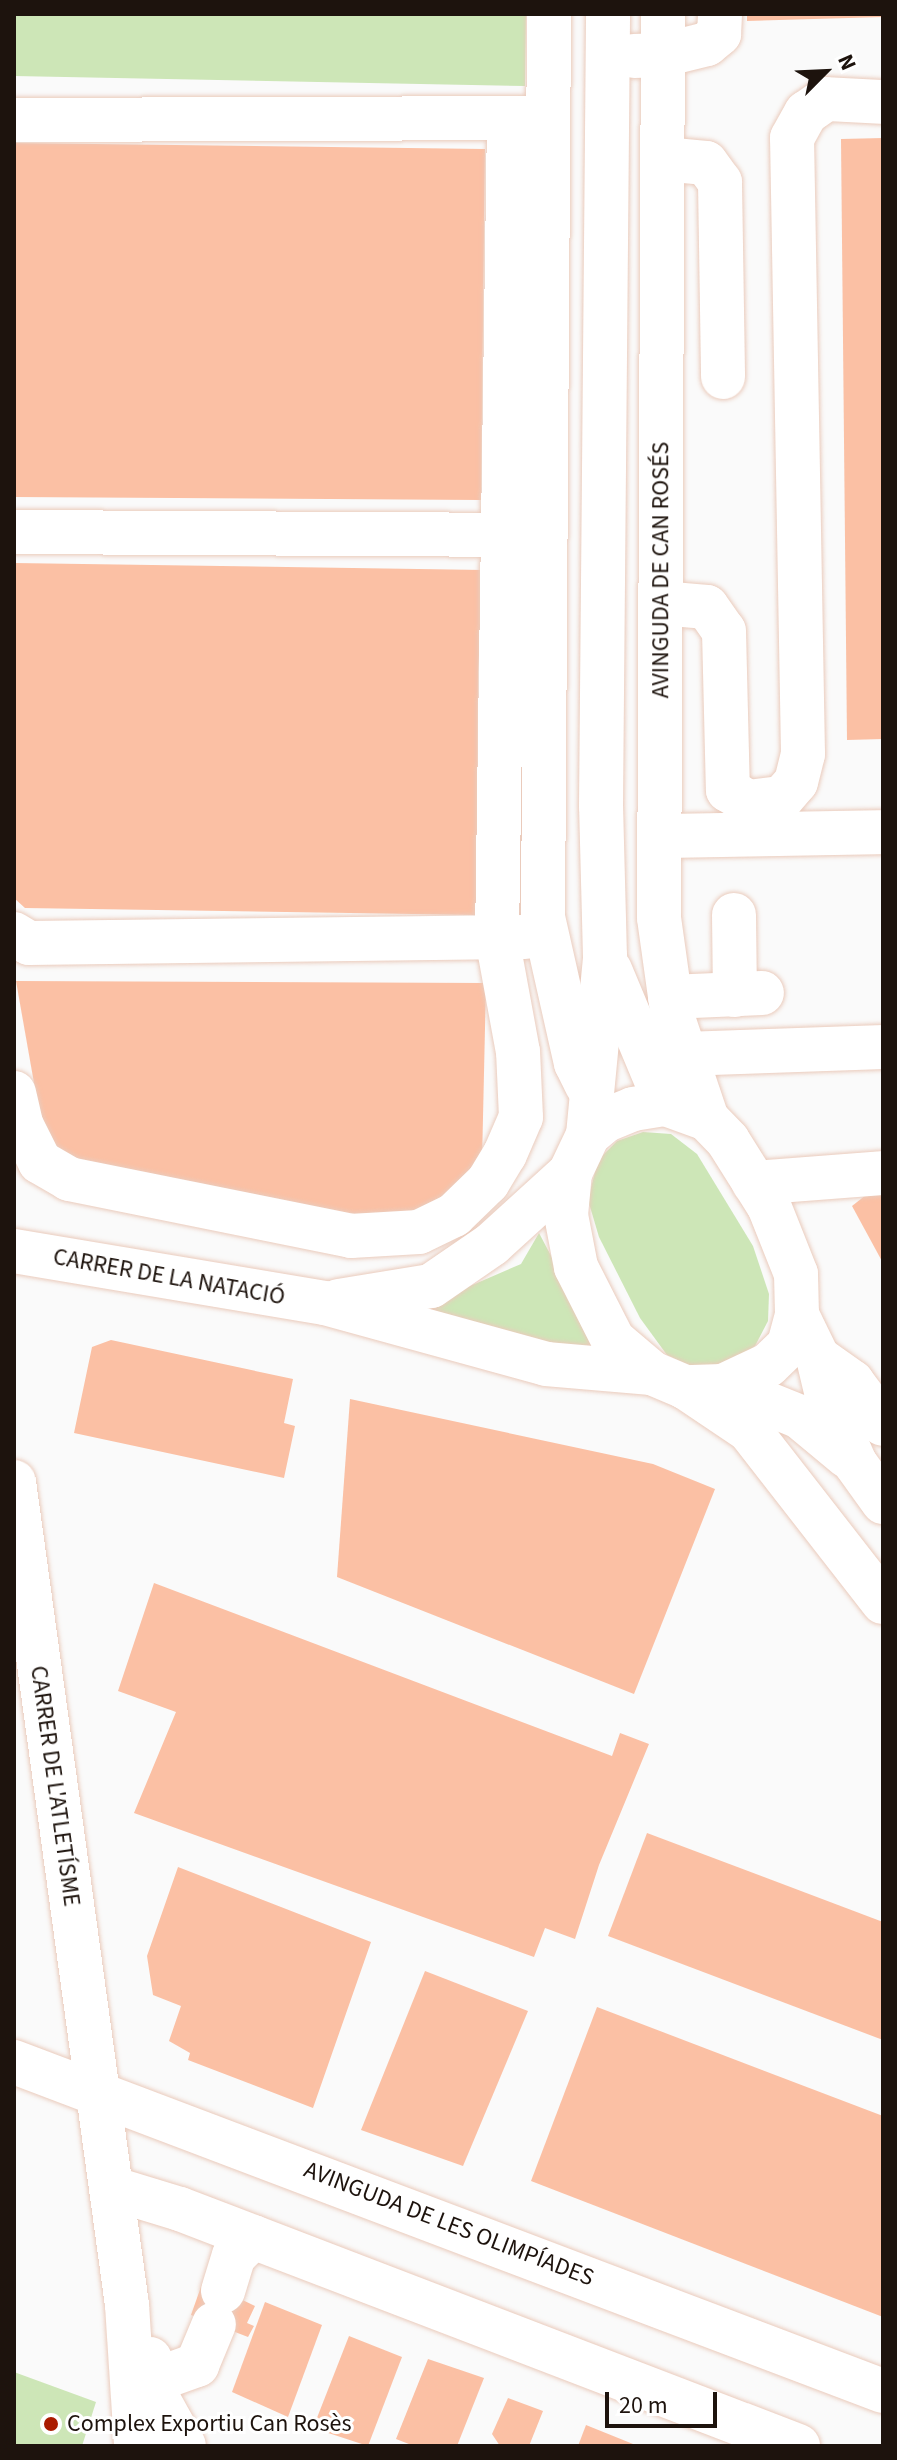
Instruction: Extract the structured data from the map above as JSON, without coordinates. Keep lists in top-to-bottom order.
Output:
{
  "streets": {
    "street": [
      "AVINGUDA DE CAN ROSÉS",
      "CARRER DE LA NATACIÓ",
      "CARRER DE L'ATLETÍSME",
      "AVINGUDA DE LES OLIMPÍADES"
    ]
  },
  "crossings": [
    ["AVINGUDA DE CAN ROSÉS", "CARRER DE LA NATACIÓ"],
    ["CARRER DE L'ATLETÍSME", "AVINGUDA DE LES OLIMPÍADES"]
  ],
  "places": ["Complex Exportiu Can Rosès"],
  "scale_bar": "20 m",
  "north": "top right"
}
